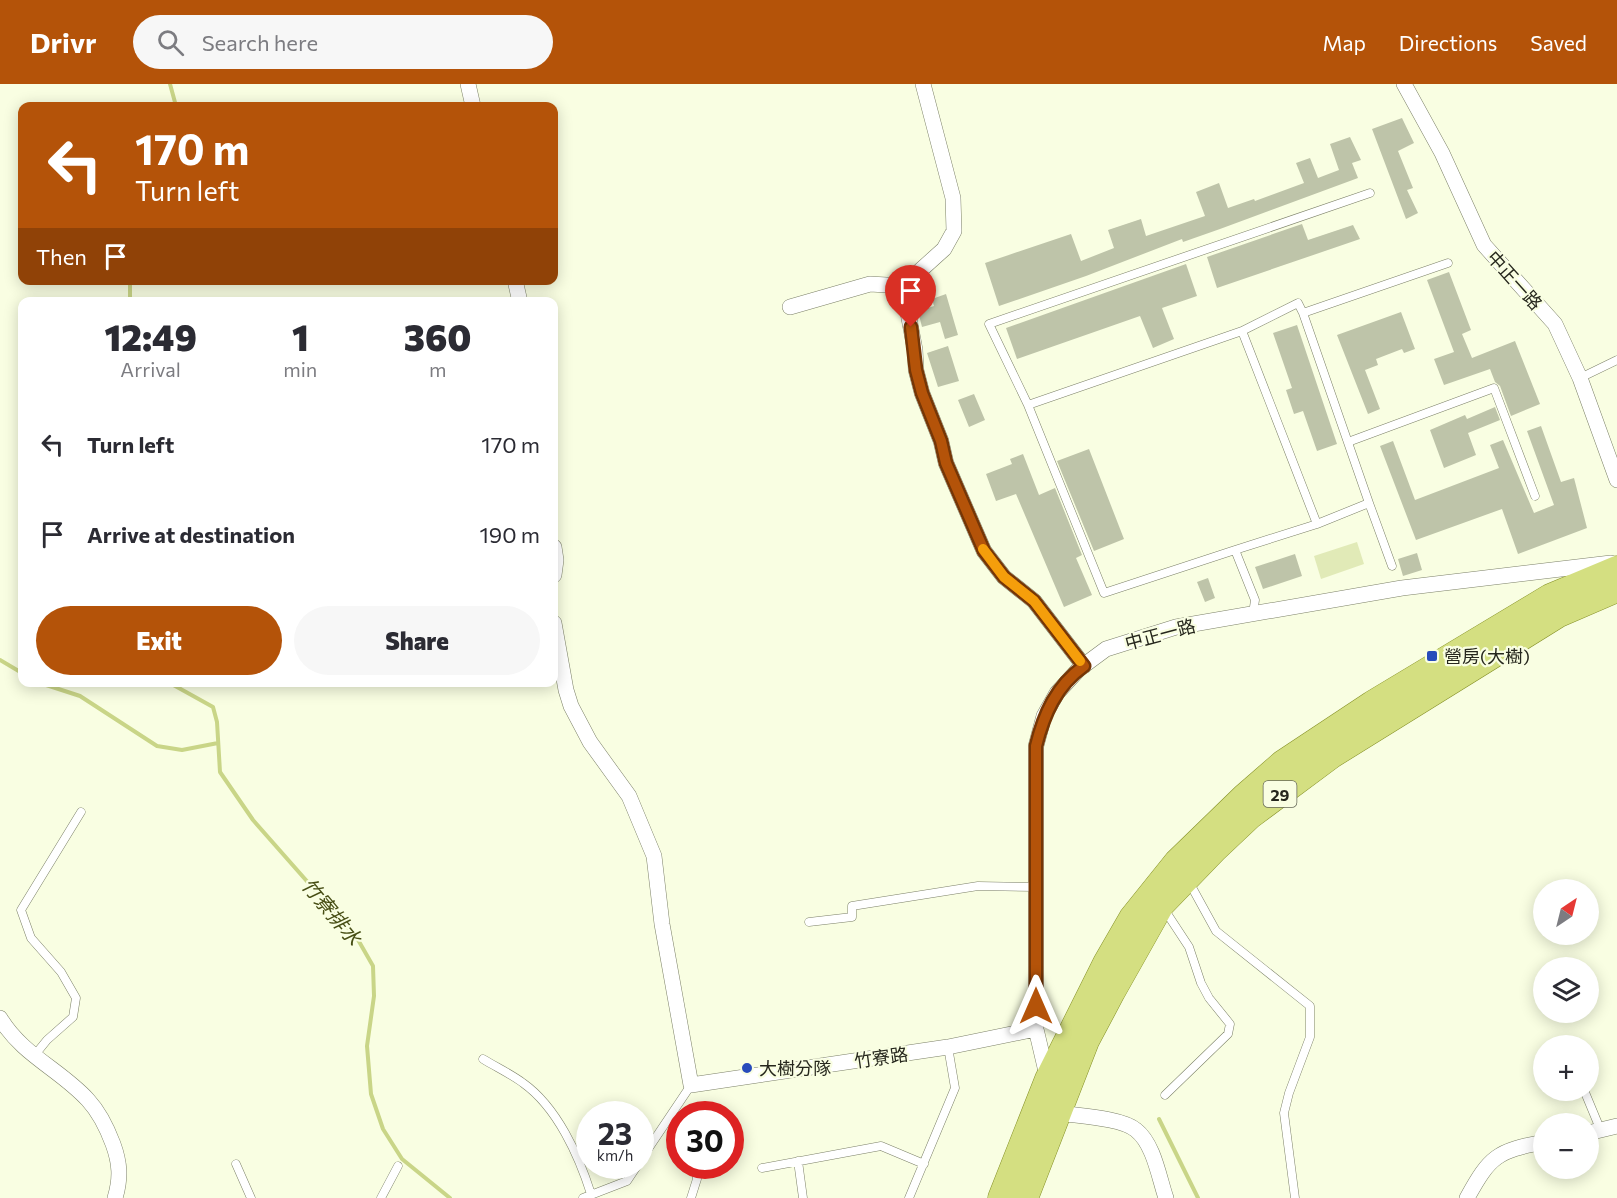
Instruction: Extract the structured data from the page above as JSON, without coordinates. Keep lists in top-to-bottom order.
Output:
{
  "streets": {
    "main road": ["29"],
    "street": ["中正一路", "竹寮路"]
  },
  "crossings": [
    ["中正一路", "竹寮路"]
  ],
  "water": ["竹寮排水"],
  "places": {
    "transit": ["營房(大樹)"],
    "other": ["大樹分隊"]
  },
  "north": "top right",
  "page": {
    "header": "Drivr",
    "search": "Search here",
    "nav": ["Map", "Directions", "Saved"],
    "turn": ["170 m", "Turn left"],
    "then": "Then",
    "eta": [
      "12:49",
      "Arrival",
      "1",
      "min",
      "360",
      "m"
    ],
    "list": [
      {
        "name": "Turn left",
        "value": "170 m"
      },
      {
        "name": "Arrive at destination",
        "value": "190 m"
      }
    ],
    "buttons": ["Exit", "Share"],
    "map_buttons": ["+", "−"],
    "speed": "23 km/h",
    "limit": "30"
  }
}
